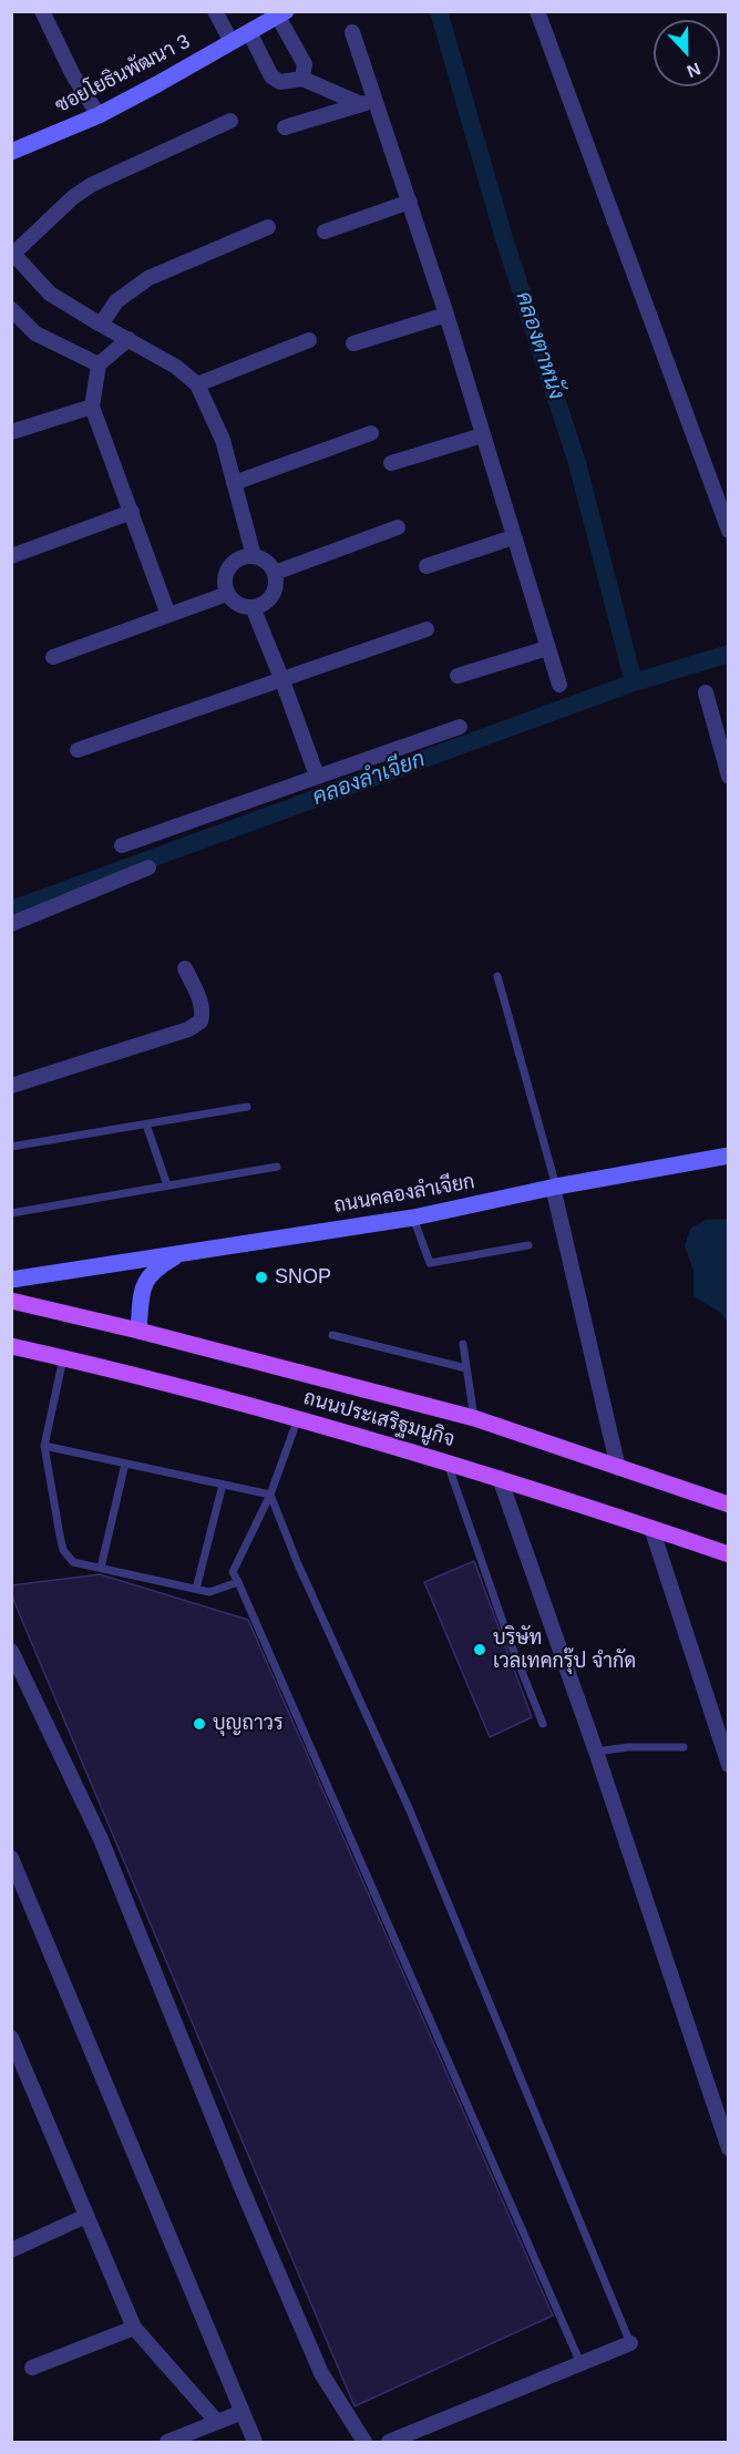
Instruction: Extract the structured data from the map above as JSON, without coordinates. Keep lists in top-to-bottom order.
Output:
{
  "streets": {
    "main road": ["ถนนประเสริฐมนูกิจ"],
    "street": ["ซอยโยธินพัฒนา 3", "ถนนคลองลำเจียก"]
  },
  "crossings": [
    ["ถนนคลองลำเจียก", "ถนนประเสริฐมนูกิจ"]
  ],
  "water": ["คลองตาหนัง", "คลองลำเจียก"],
  "places": ["SNOP", "บริษัท เวลเทคกรุ๊ป จำกัด", "บุญถาวร"],
  "north": "bottom"
}
